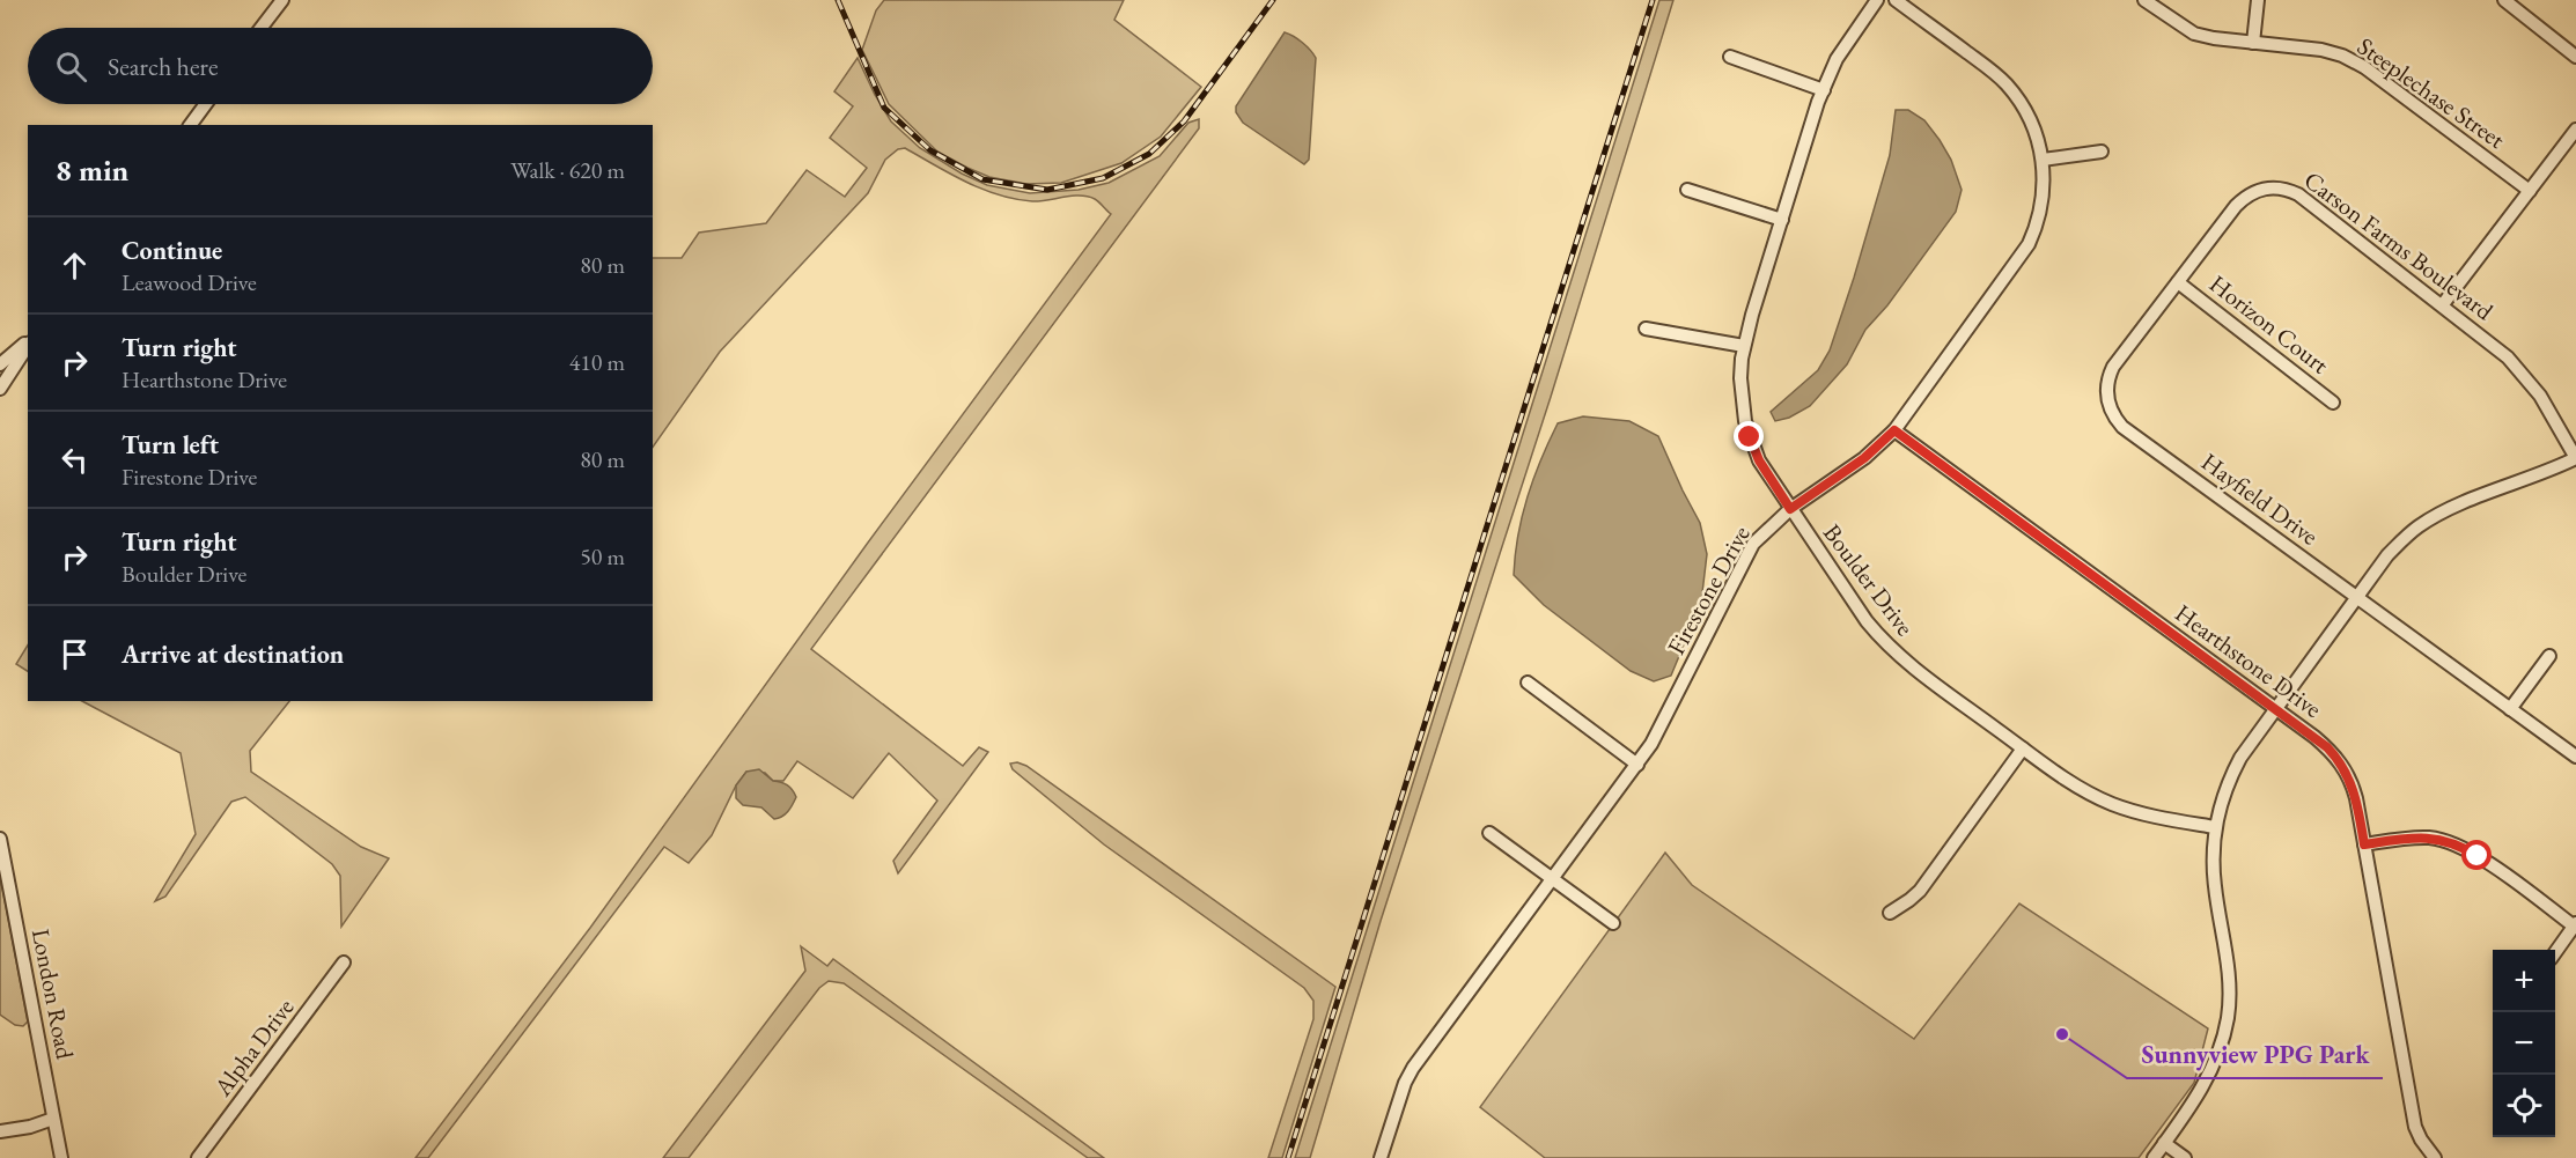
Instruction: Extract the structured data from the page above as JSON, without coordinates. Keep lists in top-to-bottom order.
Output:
{
  "streets": {
    "street": [
      "Steeplechase Street",
      "Carson Farms Boulevard",
      "Horizon Court",
      "Hayfield Drive",
      "Boulder Drive",
      "Firestone Drive",
      "Hearthstone Drive",
      "London Road",
      "Alpha Drive"
    ]
  },
  "crossings": [
    ["Carson Farms Boulevard", "Horizon Court"],
    ["Carson Farms Boulevard", "Hayfield Drive"],
    ["Horizon Court", "Hayfield Drive"],
    ["Boulder Drive", "Firestone Drive"],
    ["Firestone Drive", "Hearthstone Drive"]
  ],
  "places": ["Sunnyview PPG Park"],
  "page": {
    "search": "Search here",
    "heading": ["8 min", "Walk · 620 m"],
    "list": [
      ["Continue", "Leawood Drive", "80 m"],
      ["Turn right", "Hearthstone Drive", "410 m"],
      ["Turn left", "Firestone Drive", "80 m"],
      ["Turn right", "Boulder Drive", "50 m"],
      "Arrive at destination"
    ],
    "map_buttons": ["+", "−"]
  }
}
